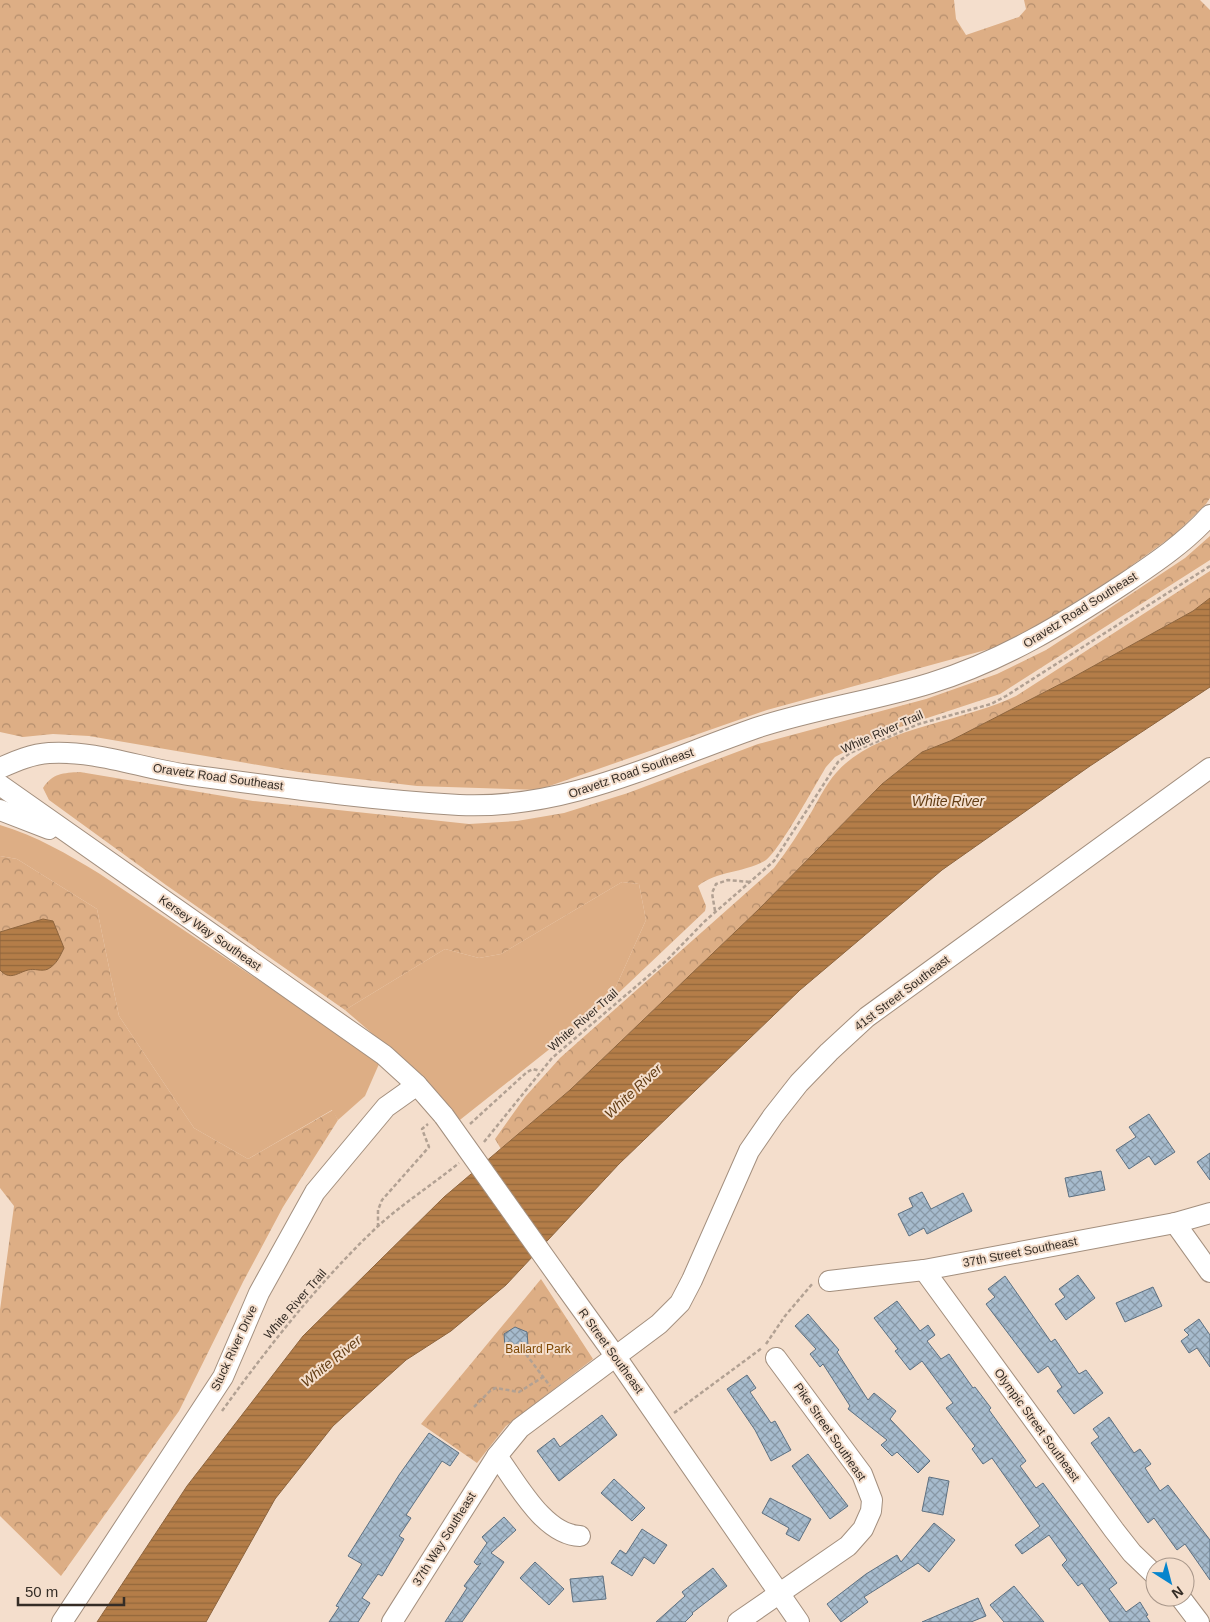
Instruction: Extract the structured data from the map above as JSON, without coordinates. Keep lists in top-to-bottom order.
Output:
{
  "streets": {
    "street": [
      "Oravetz Road Southeast",
      "Kersey Way Southeast",
      "41st Street Southeast",
      "37th Street Southeast",
      "Stuck River Drive",
      "R Street Southeast",
      "Olympic Street Southeast",
      "Pike Street Southeast",
      "37th Way Southeast"
    ],
    "path": ["White River Trail"]
  },
  "crossings": [
    ["Kersey Way Southeast", "Stuck River Drive"],
    ["Kersey Way Southeast", "R Street Southeast"],
    ["41st Street Southeast", "R Street Southeast"],
    ["37th Street Southeast", "Olympic Street Southeast"],
    ["Stuck River Drive", "R Street Southeast"],
    ["R Street Southeast", "Pike Street Southeast"]
  ],
  "water": ["White River"],
  "parks": ["Ballard Park"],
  "scale_bar": "50 m",
  "north": "bottom right"
}
